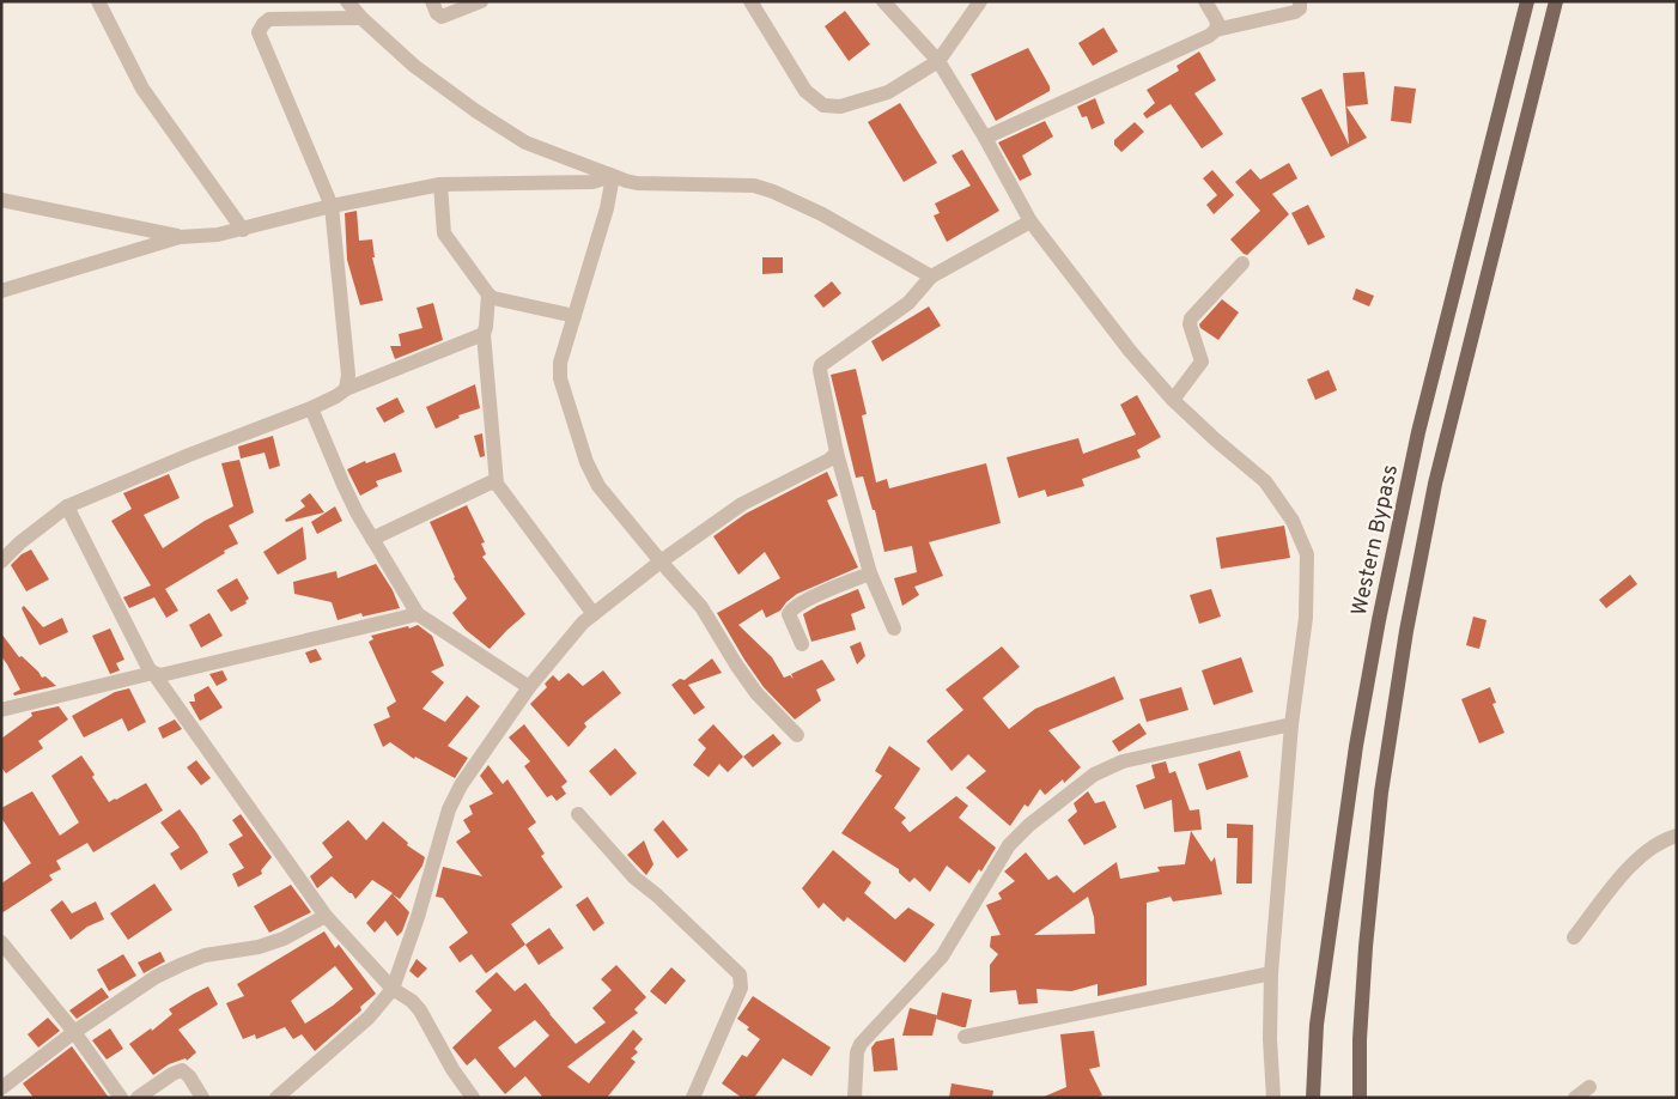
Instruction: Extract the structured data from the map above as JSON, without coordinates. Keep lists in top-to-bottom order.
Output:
{
  "streets": {
    "main road": ["Western Bypass"]
  }
}
